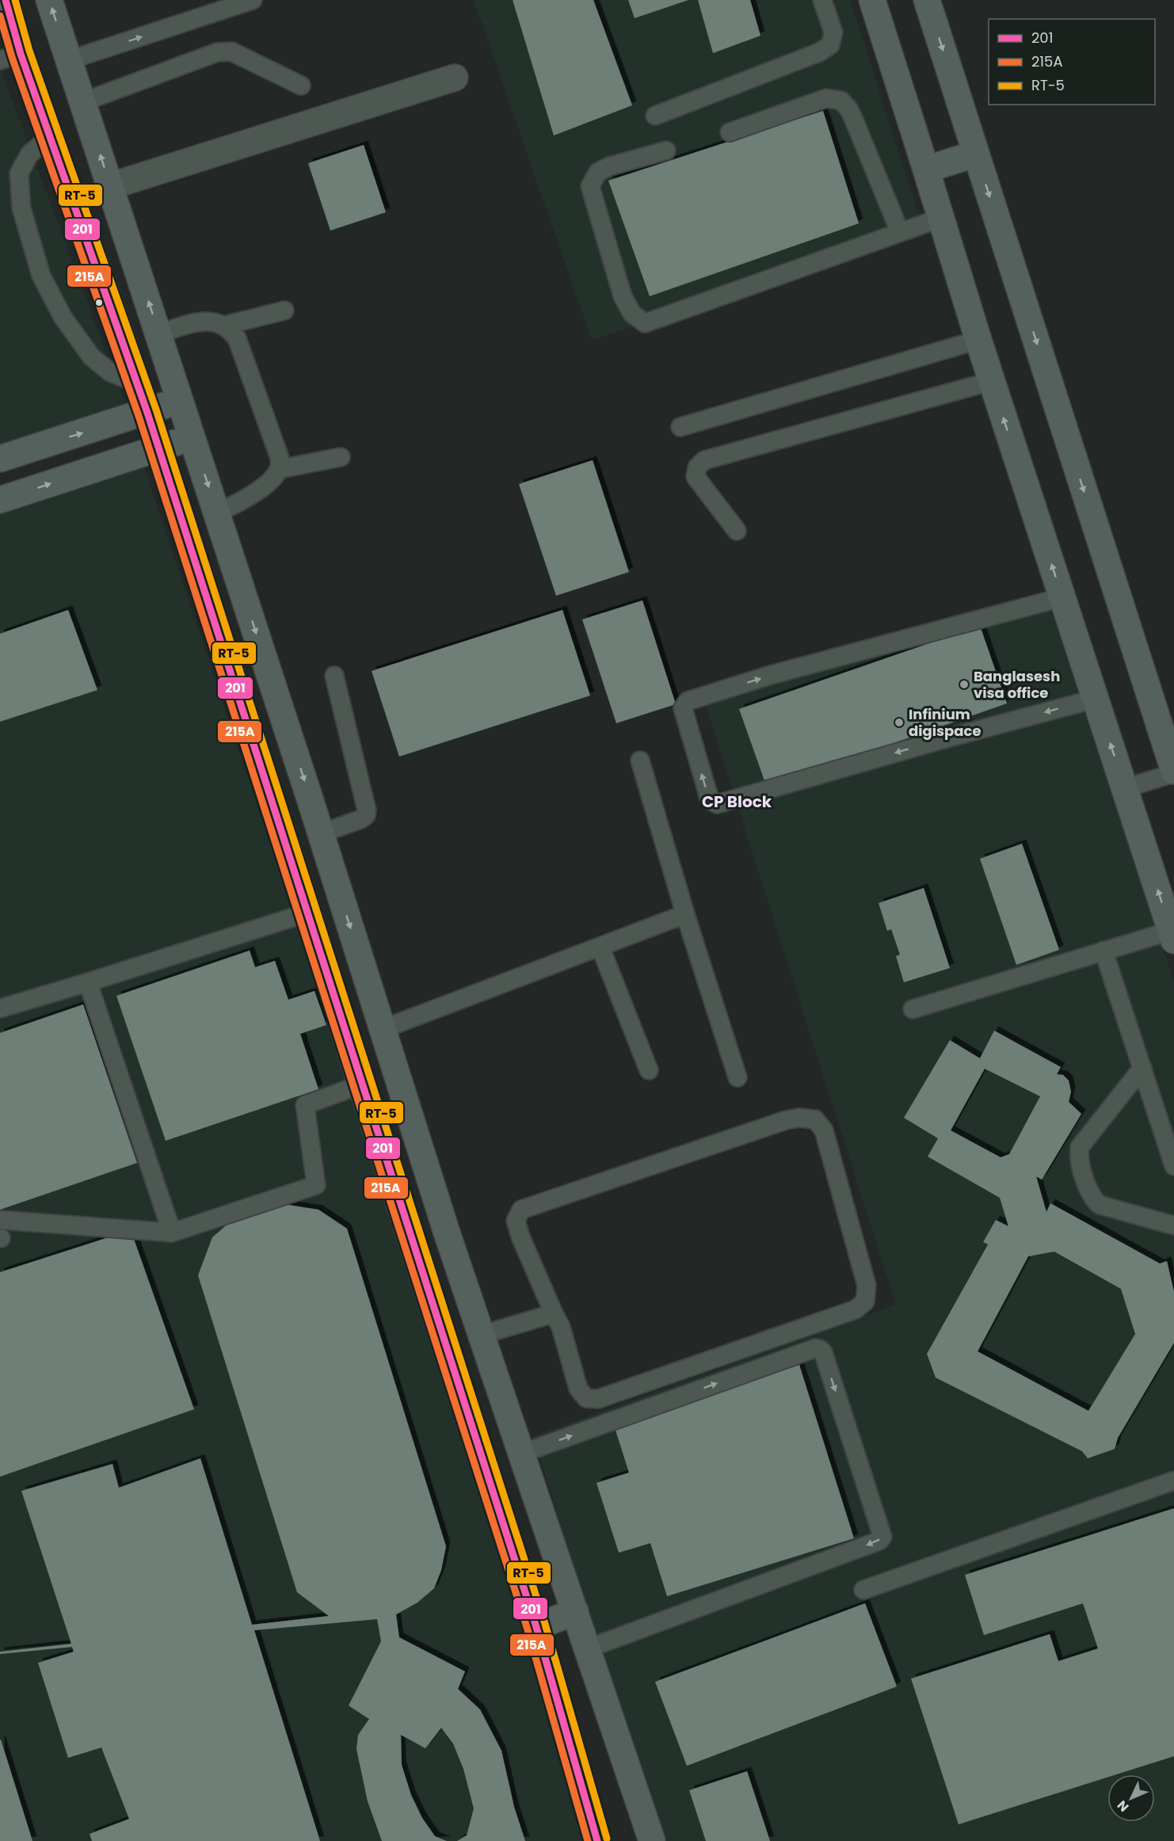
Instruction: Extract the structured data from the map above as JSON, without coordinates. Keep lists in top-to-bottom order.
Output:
{
  "districts": ["CP Block"],
  "places": ["Banglasesh visa office", "Infinium digispace"],
  "lines": ["transit line 201", "transit line RT-5", "transit line 215A"],
  "legend": ["201", "215A", "RT-5"],
  "north": "bottom left"
}
